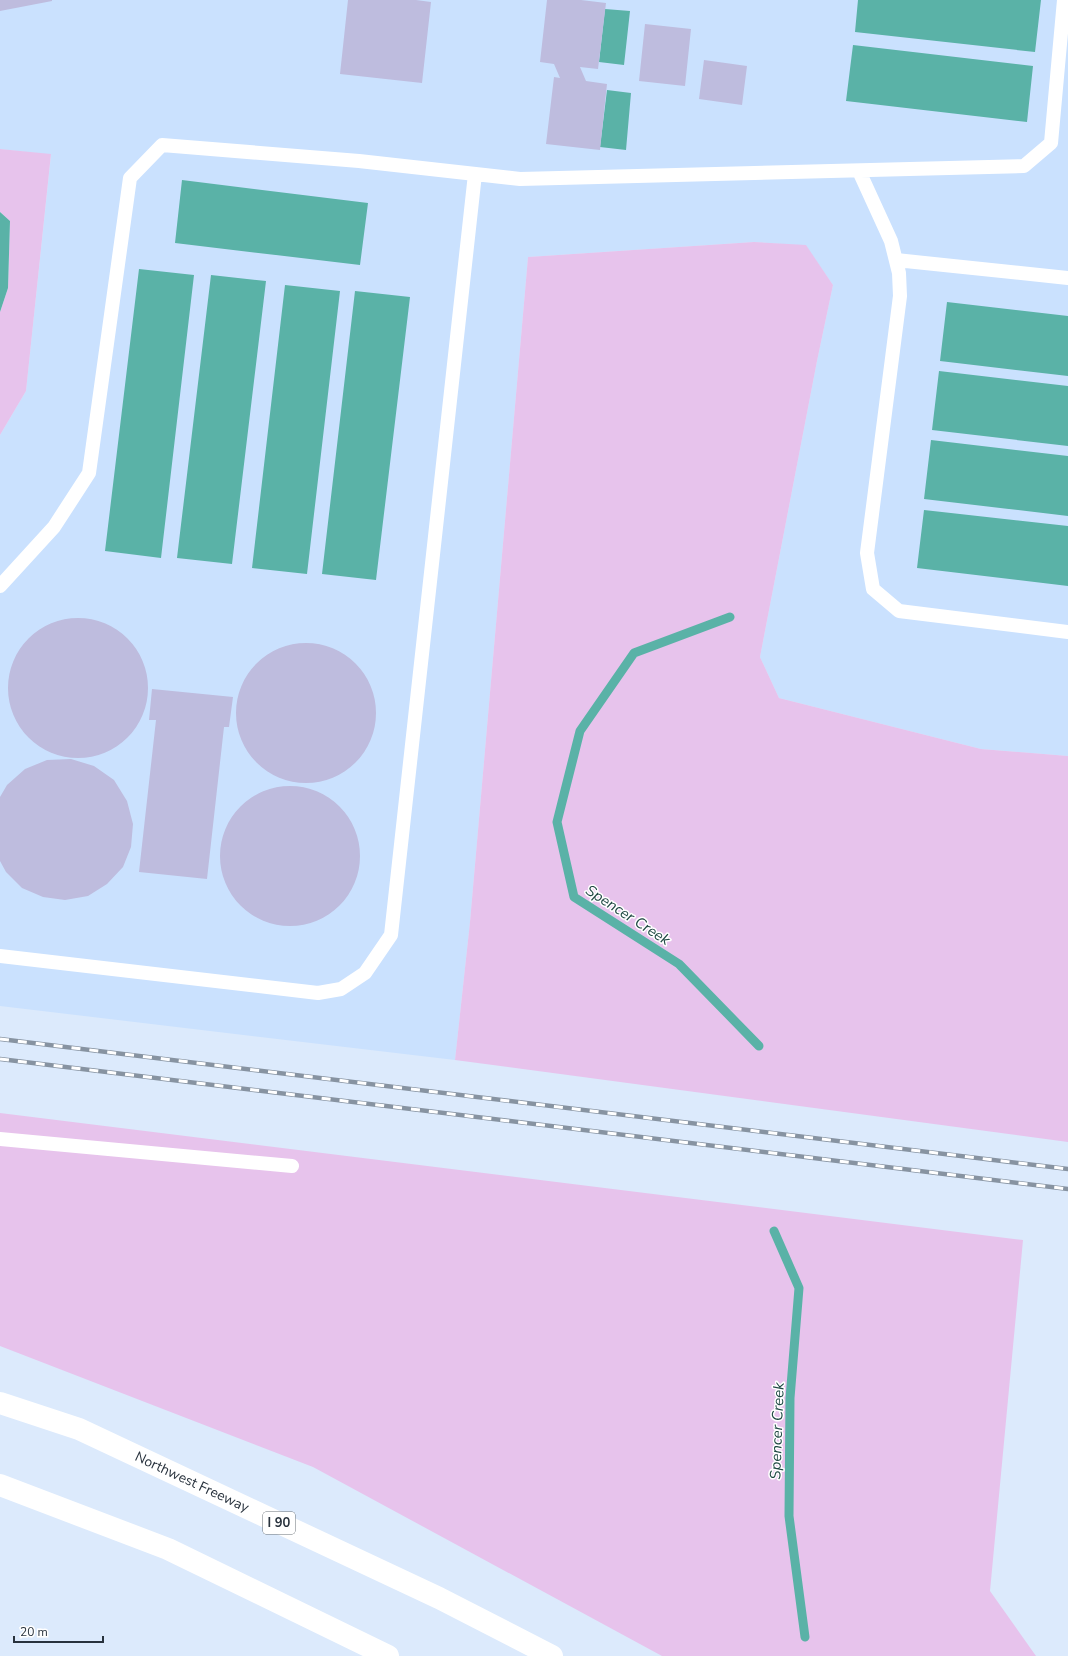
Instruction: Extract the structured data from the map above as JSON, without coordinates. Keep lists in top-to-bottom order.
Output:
{
  "streets": {
    "highway": ["Northwest Freeway", "I 90"]
  },
  "water": ["Spencer Creek"],
  "scale_bar": "20 m"
}
